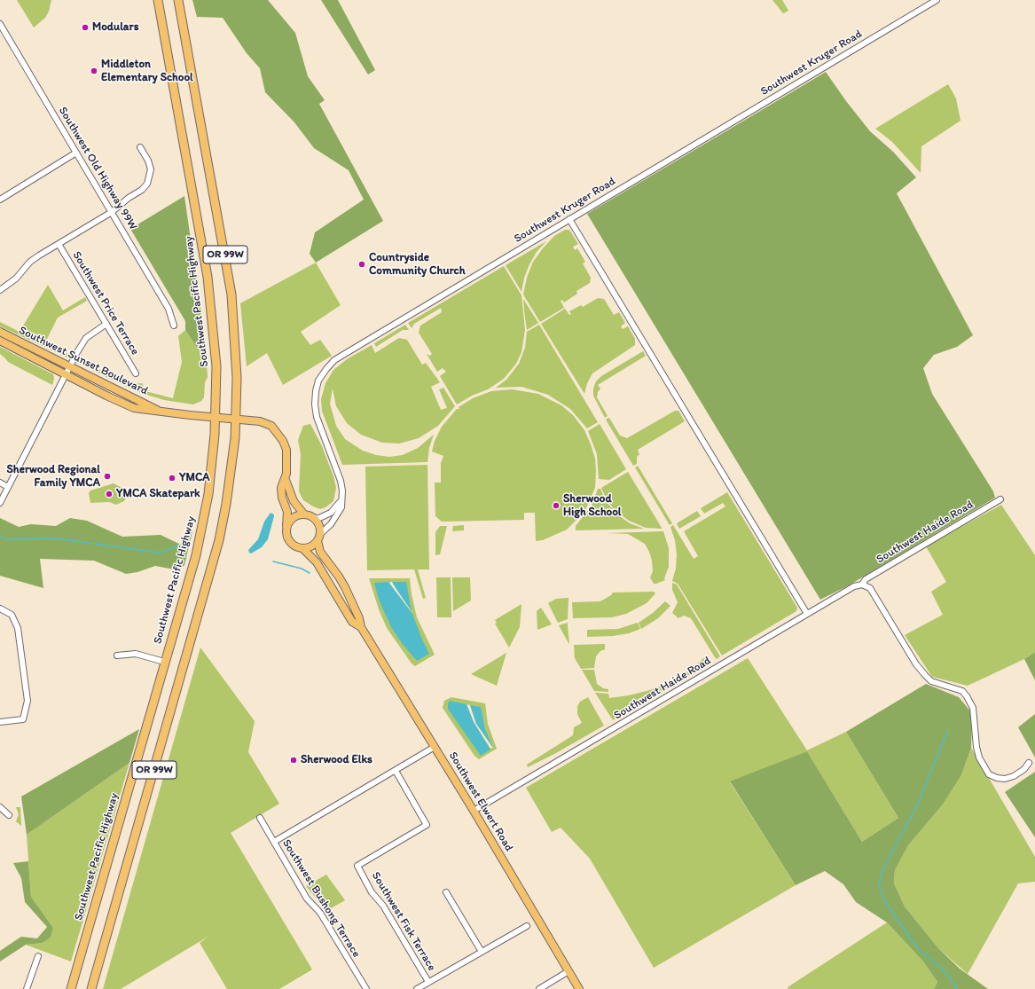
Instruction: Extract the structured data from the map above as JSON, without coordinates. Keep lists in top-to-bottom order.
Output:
{
  "streets": {
    "highway": ["OR 99W", "Southwest Pacific Highway"],
    "main road": ["Southwest Sunset Boulevard", "Southwest Elwert Road"],
    "street": [
      "Southwest Kruger Road",
      "Southwest Old Highway 99W",
      "Southwest Price Terrace",
      "Southwest Haide Road",
      "Southwest Bushong Terrace",
      "Southwest Fisk Terrace"
    ]
  },
  "crossings": [
    ["Southwest Kruger Road", "Southwest Elwert Road"],
    ["OR 99W", "Southwest Sunset Boulevard"],
    ["Southwest Pacific Highway", "Southwest Sunset Boulevard"],
    ["Southwest Haide Road", "Southwest Elwert Road"]
  ],
  "places": [
    "Modulars",
    "Middleton Elementary School",
    "Countryside Community Church",
    "Sherwood Regional Family YMCA",
    "YMCA",
    "YMCA Skatepark",
    "Sherwood High School",
    "Sherwood Elks"
  ]
}
